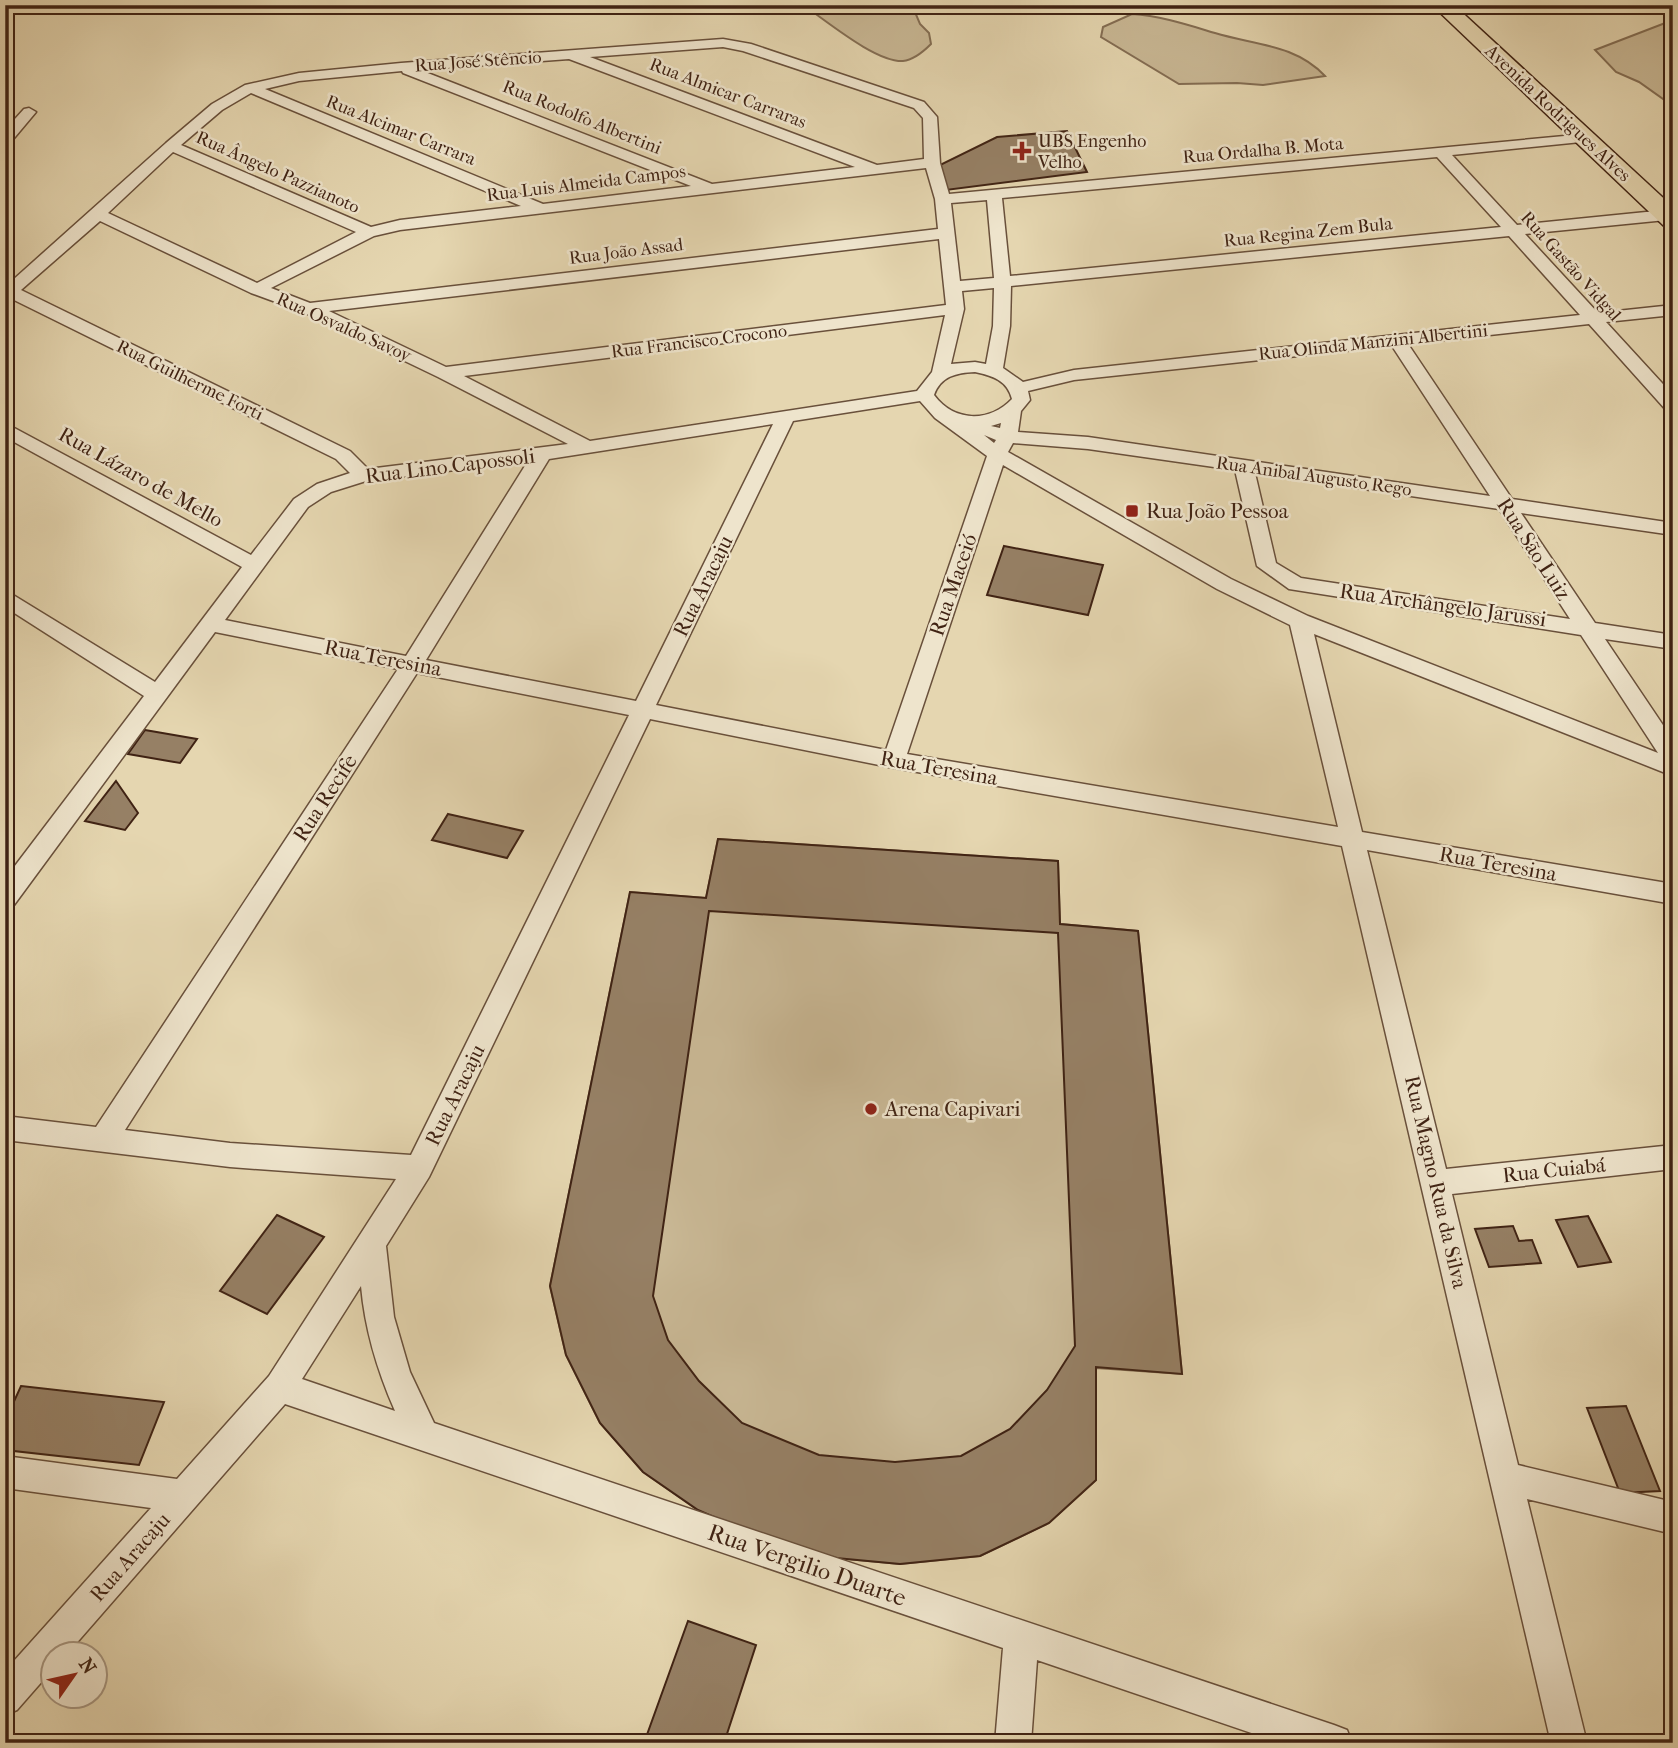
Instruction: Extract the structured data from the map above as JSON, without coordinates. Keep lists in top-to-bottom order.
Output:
{
  "streets": {
    "main road": ["Avenida Rodrigues Alves"],
    "street": [
      "Rua José Stêncio",
      "Rua Almicar Carraras",
      "Rua Rodolfo Albertini",
      "Rua Alcimar Carrara",
      "Rua Ordalha B. Mota",
      "Rua Ângelo Pazzianoto",
      "Rua Luis Almeida Campos",
      "Rua Regina Zem Bula",
      "Rua João Assad",
      "Rua Gastão Vidgal",
      "Rua Osvaldo Savoy",
      "Rua Francisco Crocono",
      "Rua Olinda Manzini Albertini",
      "Rua Guilherme Forti",
      "Rua Lino Capossoli",
      "Rua Anibal Augusto Rego",
      "Rua Lázaro de Mello",
      "Rua São Luiz",
      "Rua Maceió",
      "Rua Aracaju",
      "Rua Archângelo Jarussi",
      "Rua Teresina",
      "Rua Recife",
      "Rua Cuiabá",
      "Rua Magno Rua da Silva",
      "Rua Vergilio Duarte"
    ]
  },
  "crossings": [
    ["Rua José Stêncio", "Rua Almicar Carraras"],
    ["Rua José Stêncio", "Rua Rodolfo Albertini"],
    ["Rua José Stêncio", "Rua Alcimar Carrara"],
    ["Rua José Stêncio", "Rua Ordalha B. Mota"],
    ["Rua José Stêncio", "Rua Ângelo Pazzianoto"],
    ["Rua José Stêncio", "Rua Luis Almeida Campos"],
    ["Rua José Stêncio", "Rua Regina Zem Bula"],
    ["Rua José Stêncio", "Rua João Assad"],
    ["Rua José Stêncio", "Rua Osvaldo Savoy"],
    ["Rua José Stêncio", "Rua Francisco Crocono"],
    ["Rua José Stêncio", "Rua Olinda Manzini Albertini"],
    ["Rua José Stêncio", "Rua Guilherme Forti"],
    ["Rua José Stêncio", "Rua Lino Capossoli"],
    ["Rua José Stêncio", "Rua Maceió"],
    ["Rua Almicar Carraras", "Rua Luis Almeida Campos"],
    ["Avenida Rodrigues Alves", "Rua Ordalha B. Mota"],
    ["Avenida Rodrigues Alves", "Rua Regina Zem Bula"],
    ["Rua Rodolfo Albertini", "Rua Luis Almeida Campos"],
    ["Rua Alcimar Carrara", "Rua Luis Almeida Campos"],
    ["Rua Ordalha B. Mota", "Rua Gastão Vidgal"],
    ["Rua Ângelo Pazzianoto", "Rua Luis Almeida Campos"],
    ["Rua Luis Almeida Campos", "Rua Osvaldo Savoy"],
    ["Rua Regina Zem Bula", "Rua Gastão Vidgal"],
    ["Rua João Assad", "Rua Osvaldo Savoy"],
    ["Rua Gastão Vidgal", "Rua Olinda Manzini Albertini"],
    ["Rua Osvaldo Savoy", "Rua Francisco Crocono"],
    ["Rua Osvaldo Savoy", "Rua Lino Capossoli"],
    ["Rua Olinda Manzini Albertini", "Rua Lino Capossoli"],
    ["Rua Olinda Manzini Albertini", "Rua São Luiz"],
    ["Rua Olinda Manzini Albertini", "Rua Maceió"],
    ["Rua Guilherme Forti", "Rua Lino Capossoli"],
    ["Rua Lino Capossoli", "Rua Lázaro de Mello"],
    ["Rua Lino Capossoli", "Rua Maceió"],
    ["Rua Lino Capossoli", "Rua Aracaju"],
    ["Rua Lino Capossoli", "Rua Teresina"],
    ["Rua Lino Capossoli", "Rua Recife"],
    ["Rua Anibal Augusto Rego", "Rua São Luiz"],
    ["Rua Anibal Augusto Rego", "Rua Maceió"],
    ["Rua Anibal Augusto Rego", "Rua Archângelo Jarussi"],
    ["Rua São Luiz", "Rua Archângelo Jarussi"],
    ["Rua Maceió", "Rua Teresina"],
    ["Rua Aracaju", "Rua Teresina"],
    ["Rua Aracaju", "Rua Vergilio Duarte"],
    ["Rua Teresina", "Rua Recife"],
    ["Rua Teresina", "Rua Magno Rua da Silva"],
    ["Rua Cuiabá", "Rua Magno Rua da Silva"]
  ],
  "places": {
    "health": ["UBS Engenho Velho"],
    "transit": ["Rua João Pessoa"],
    "other": ["Arena Capivari"]
  },
  "north": "top right"
}
